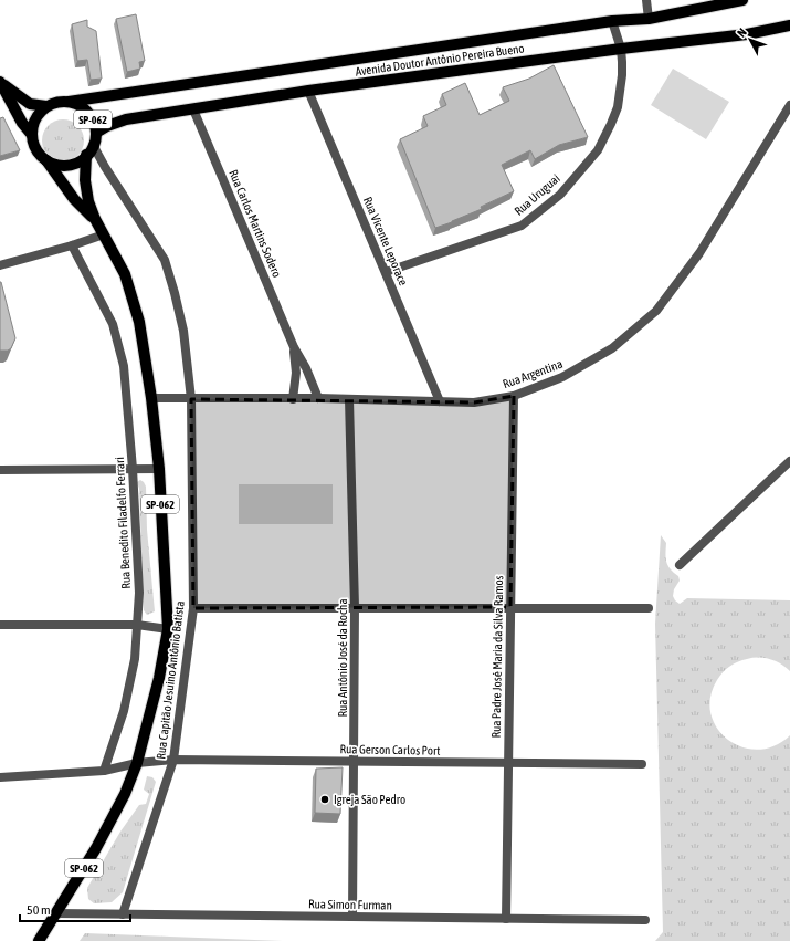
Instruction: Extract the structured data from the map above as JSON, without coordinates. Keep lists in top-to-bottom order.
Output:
{
  "streets": {
    "main road": ["Avenida Doutor Antônio Pereira Bueno", "SP-062"],
    "street": [
      "Rua Uruguai",
      "Rua Carlos Martins Sodero",
      "Rua Vicente Leporace",
      "Rua Argentina",
      "Rua Benedito Filadelfo Ferrari",
      "Rua Padre José Maria da Silva Ramos",
      "Rua Antônio José da Rocha",
      "Rua Capitão Jesuino Antônio Batista",
      "Rua Gerson Carlos Port",
      "Rua Simon Furman"
    ]
  },
  "crossings": [
    ["Avenida Doutor Antônio Pereira Bueno", "SP-062"],
    ["Avenida Doutor Antônio Pereira Bueno", "Rua Uruguai"],
    ["Avenida Doutor Antônio Pereira Bueno", "Rua Carlos Martins Sodero"],
    ["Avenida Doutor Antônio Pereira Bueno", "Rua Vicente Leporace"],
    ["Avenida Doutor Antônio Pereira Bueno", "Rua Capitão Jesuino Antônio Batista"],
    ["SP-062", "Rua Argentina"],
    ["SP-062", "Rua Capitão Jesuino Antônio Batista"],
    ["SP-062", "Rua Gerson Carlos Port"],
    ["SP-062", "Rua Simon Furman"],
    ["Rua Uruguai", "Rua Vicente Leporace"],
    ["Rua Carlos Martins Sodero", "Rua Argentina"],
    ["Rua Vicente Leporace", "Rua Argentina"],
    ["Rua Argentina", "Rua Padre José Maria da Silva Ramos"],
    ["Rua Argentina", "Rua Antônio José da Rocha"],
    ["Rua Argentina", "Rua Capitão Jesuino Antônio Batista"],
    ["Rua Padre José Maria da Silva Ramos", "Rua Gerson Carlos Port"],
    ["Rua Padre José Maria da Silva Ramos", "Rua Simon Furman"],
    ["Rua Antônio José da Rocha", "Rua Gerson Carlos Port"],
    ["Rua Antônio José da Rocha", "Rua Simon Furman"],
    ["Rua Capitão Jesuino Antônio Batista", "Rua Gerson Carlos Port"],
    ["Rua Capitão Jesuino Antônio Batista", "Rua Simon Furman"]
  ],
  "places": ["Igreja São Pedro"],
  "scale_bar": "50 m",
  "north": "top left"
}
